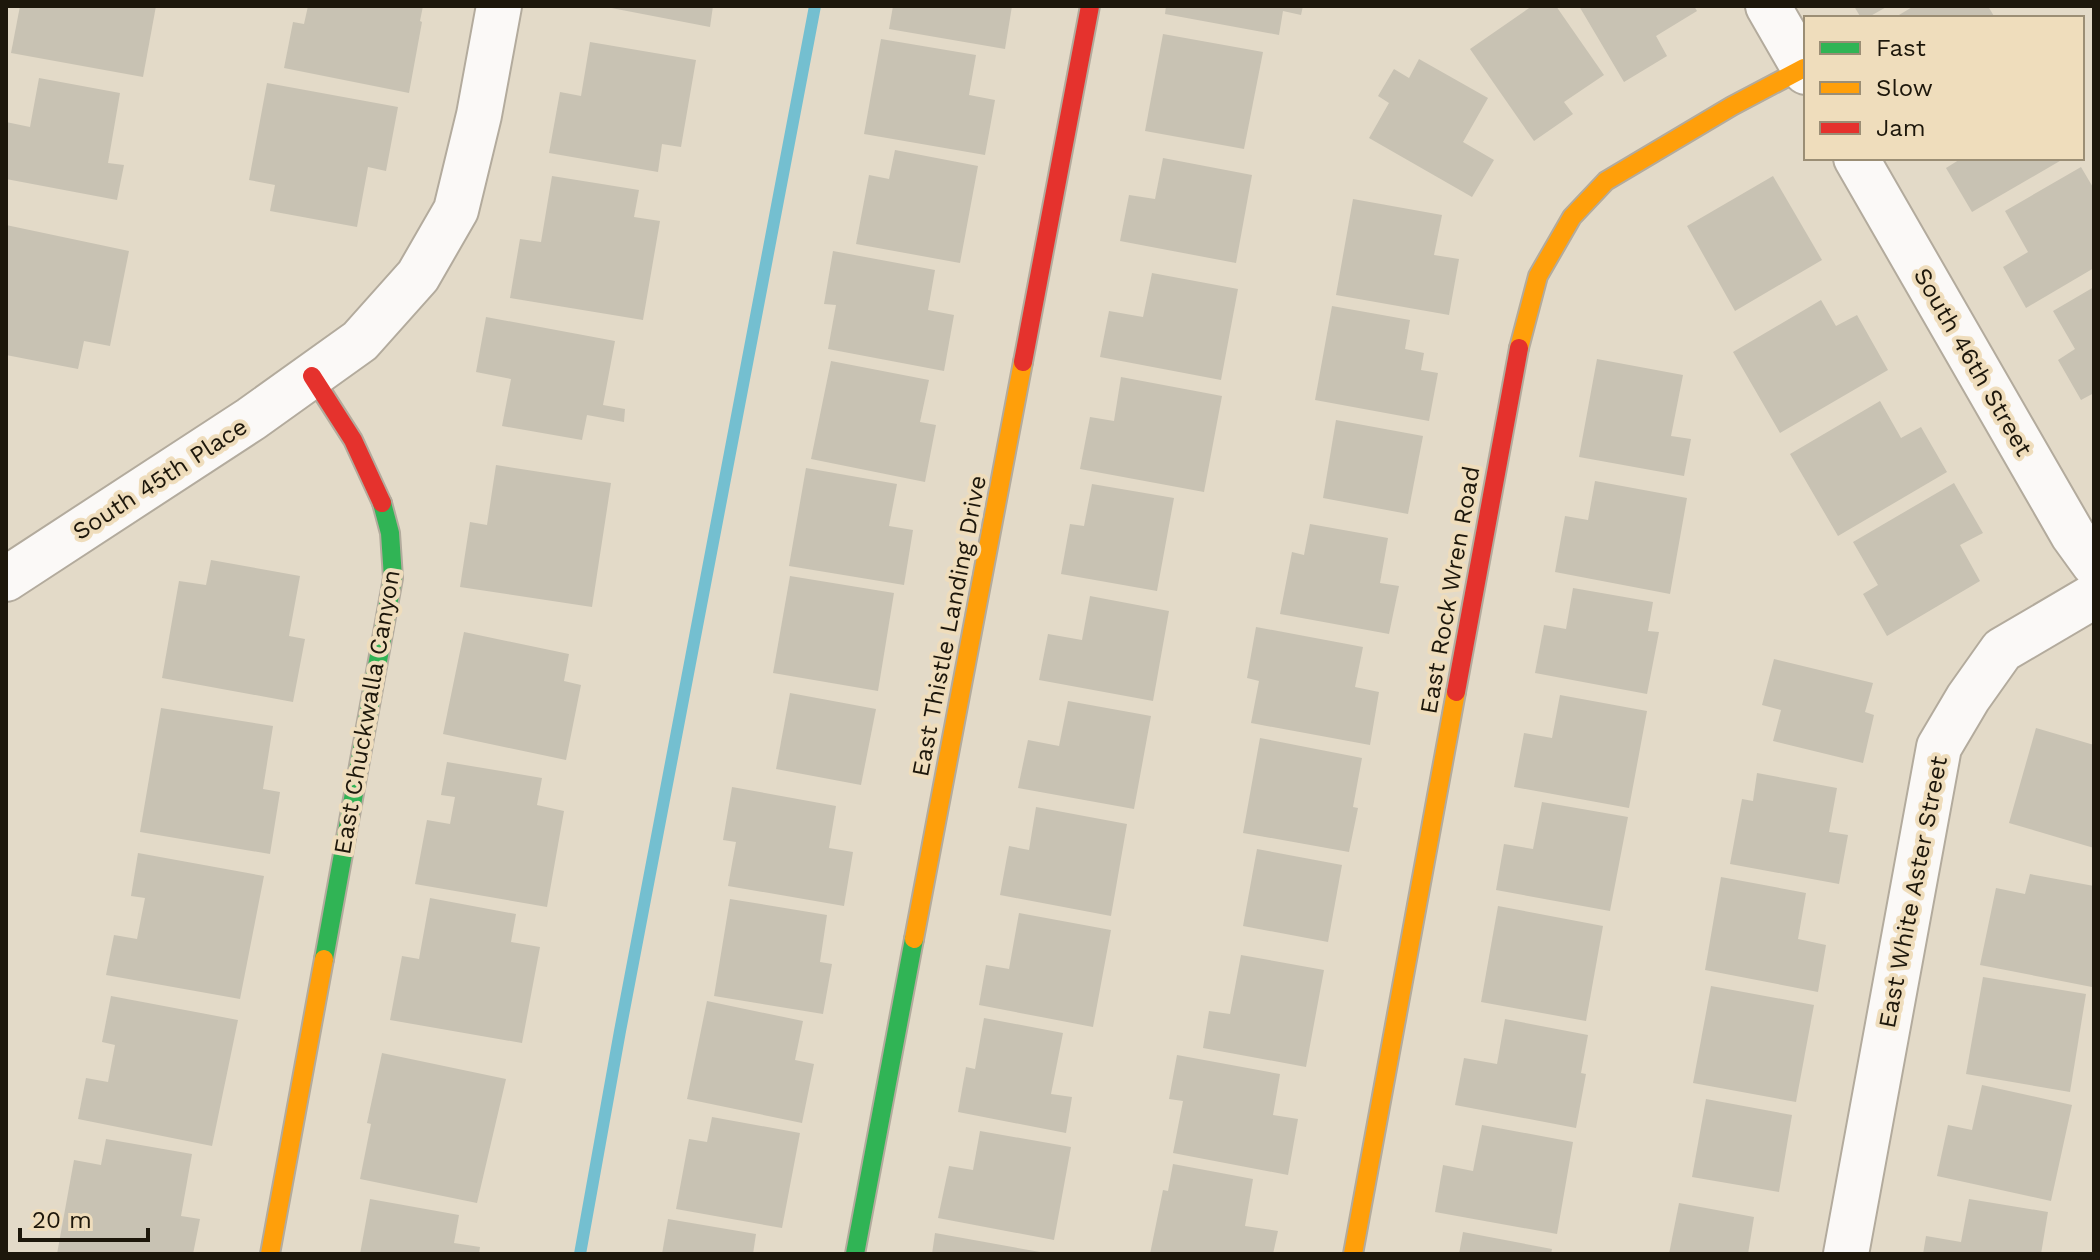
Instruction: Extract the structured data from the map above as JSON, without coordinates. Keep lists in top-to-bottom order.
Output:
{
  "streets": {
    "street": [
      "South 46th Street",
      "South 45th Place",
      "East Rock Wren Road",
      "East Thistle Landing Drive",
      "East Chuckwalla Canyon",
      "East White Aster Street"
    ]
  },
  "crossings": [
    ["South 45th Place", "East Chuckwalla Canyon"]
  ],
  "legend": ["Fast", "Slow", "Jam"],
  "scale_bar": "20 m"
}
